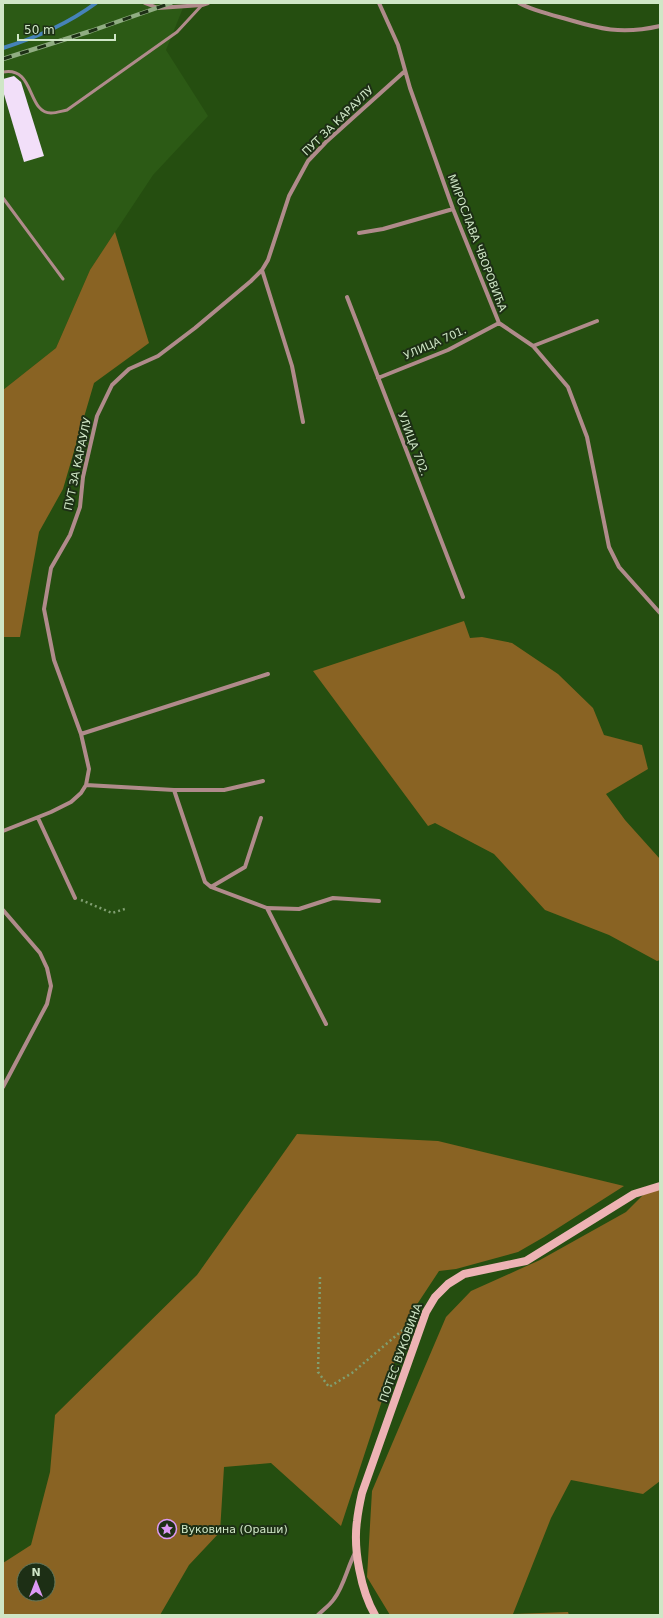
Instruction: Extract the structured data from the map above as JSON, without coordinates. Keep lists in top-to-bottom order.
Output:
{
  "streets": {
    "main road": ["ПОТЕС ВУКОВИНА"],
    "street": [
      "ПУТ ЗА КАРАУЛУ",
      "МИРОСЛАВА ЧВОРОВИЋА",
      "УЛИЦА 701.",
      "УЛИЦА 702."
    ]
  },
  "crossings": [
    ["ПУТ ЗА КАРАУЛУ", "МИРОСЛАВА ЧВОРОВИЋА"],
    ["МИРОСЛАВА ЧВОРОВИЋА", "УЛИЦА 701."],
    ["УЛИЦА 701.", "УЛИЦА 702."]
  ],
  "places": {
    "place": ["Вуковина (Ораши)"]
  },
  "scale_bar": "50 m",
  "north": "top"
}
